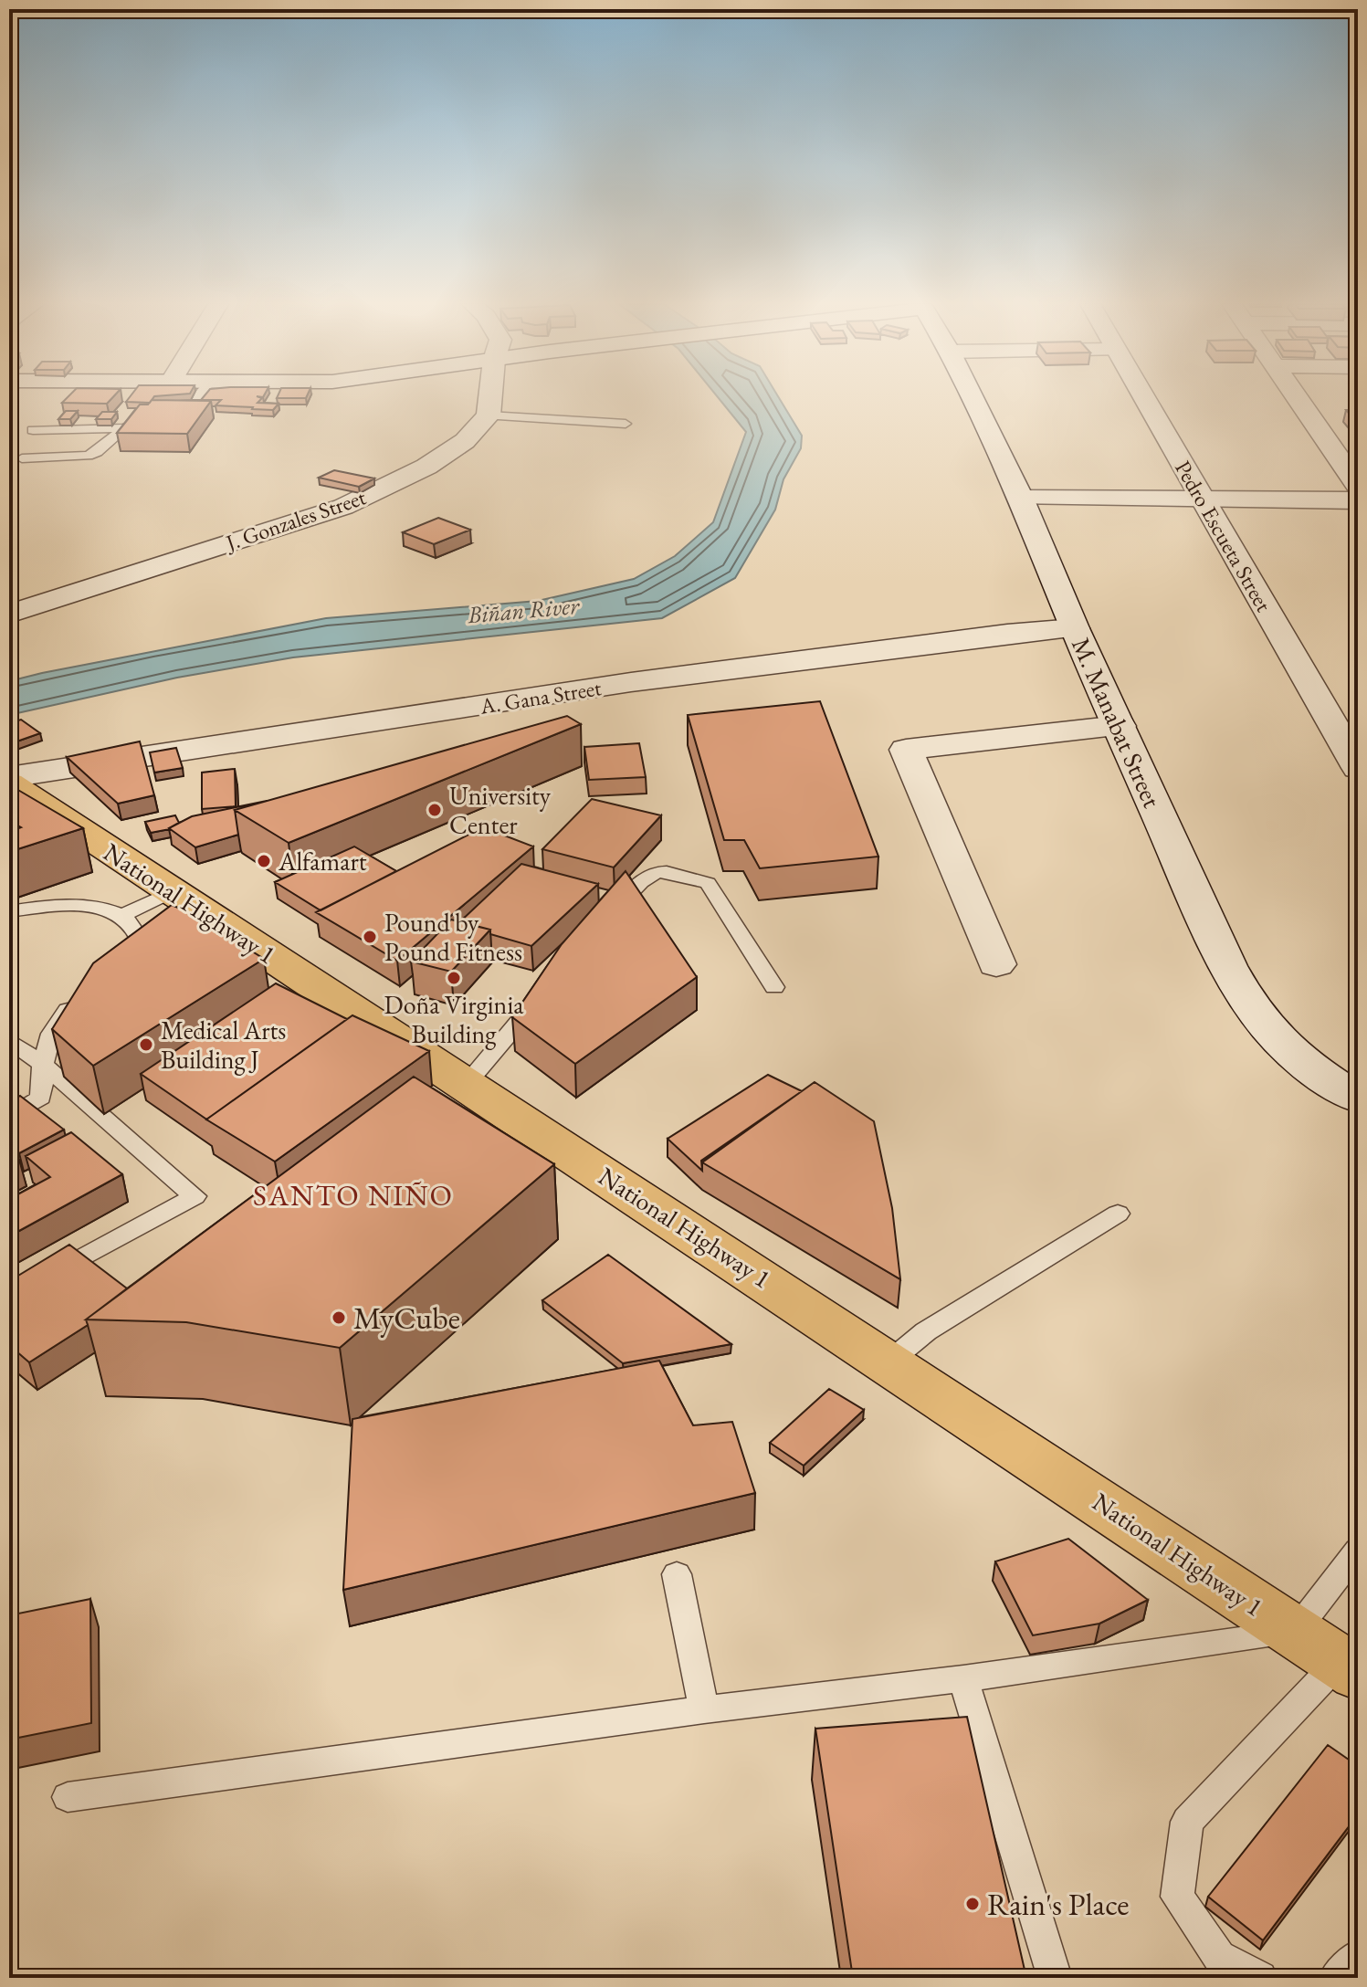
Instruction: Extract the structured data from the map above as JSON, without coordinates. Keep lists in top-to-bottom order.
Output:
{
  "streets": {
    "highway": ["National Highway 1"],
    "street": [
      "J. Gonzales Street",
      "Pedro Escueta Street",
      "A. Gana Street",
      "M. Manabat Street"
    ]
  },
  "crossings": [
    ["A. Gana Street", "M. Manabat Street"]
  ],
  "districts": ["SANTO NIÑO"],
  "water": ["Biñan River"],
  "places": [
    "University Center",
    "Alfamart",
    "Pound by Pound Fitness",
    "Doña Virginia Building",
    "Medical Arts Building J",
    "MyCube",
    "Rain's Place"
  ]
}
